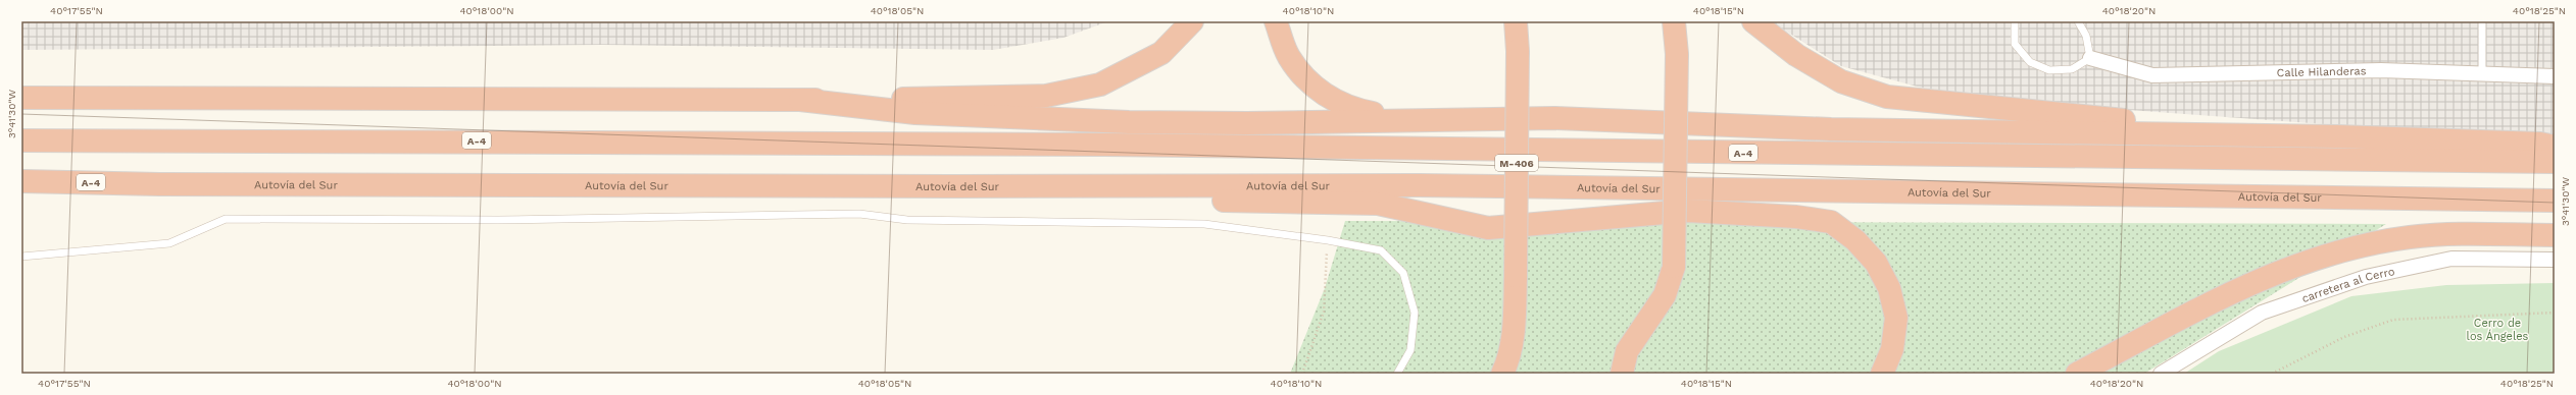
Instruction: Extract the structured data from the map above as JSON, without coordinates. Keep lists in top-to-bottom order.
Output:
{
  "streets": {
    "highway": ["A-4", "M-406", "Autovía del Sur"],
    "street": ["Calle Hilanderas", "carretera al Cerro"]
  },
  "parks": ["Cerro de los Ángeles"],
  "coordinates": [
    "40°17'55\"N",
    "40°18'00\"N",
    "40°18'05\"N",
    "40°18'10\"N",
    "40°18'15\"N",
    "40°18'20\"N",
    "40°18'25\"N",
    "3°41'30\"W"
  ]
}
